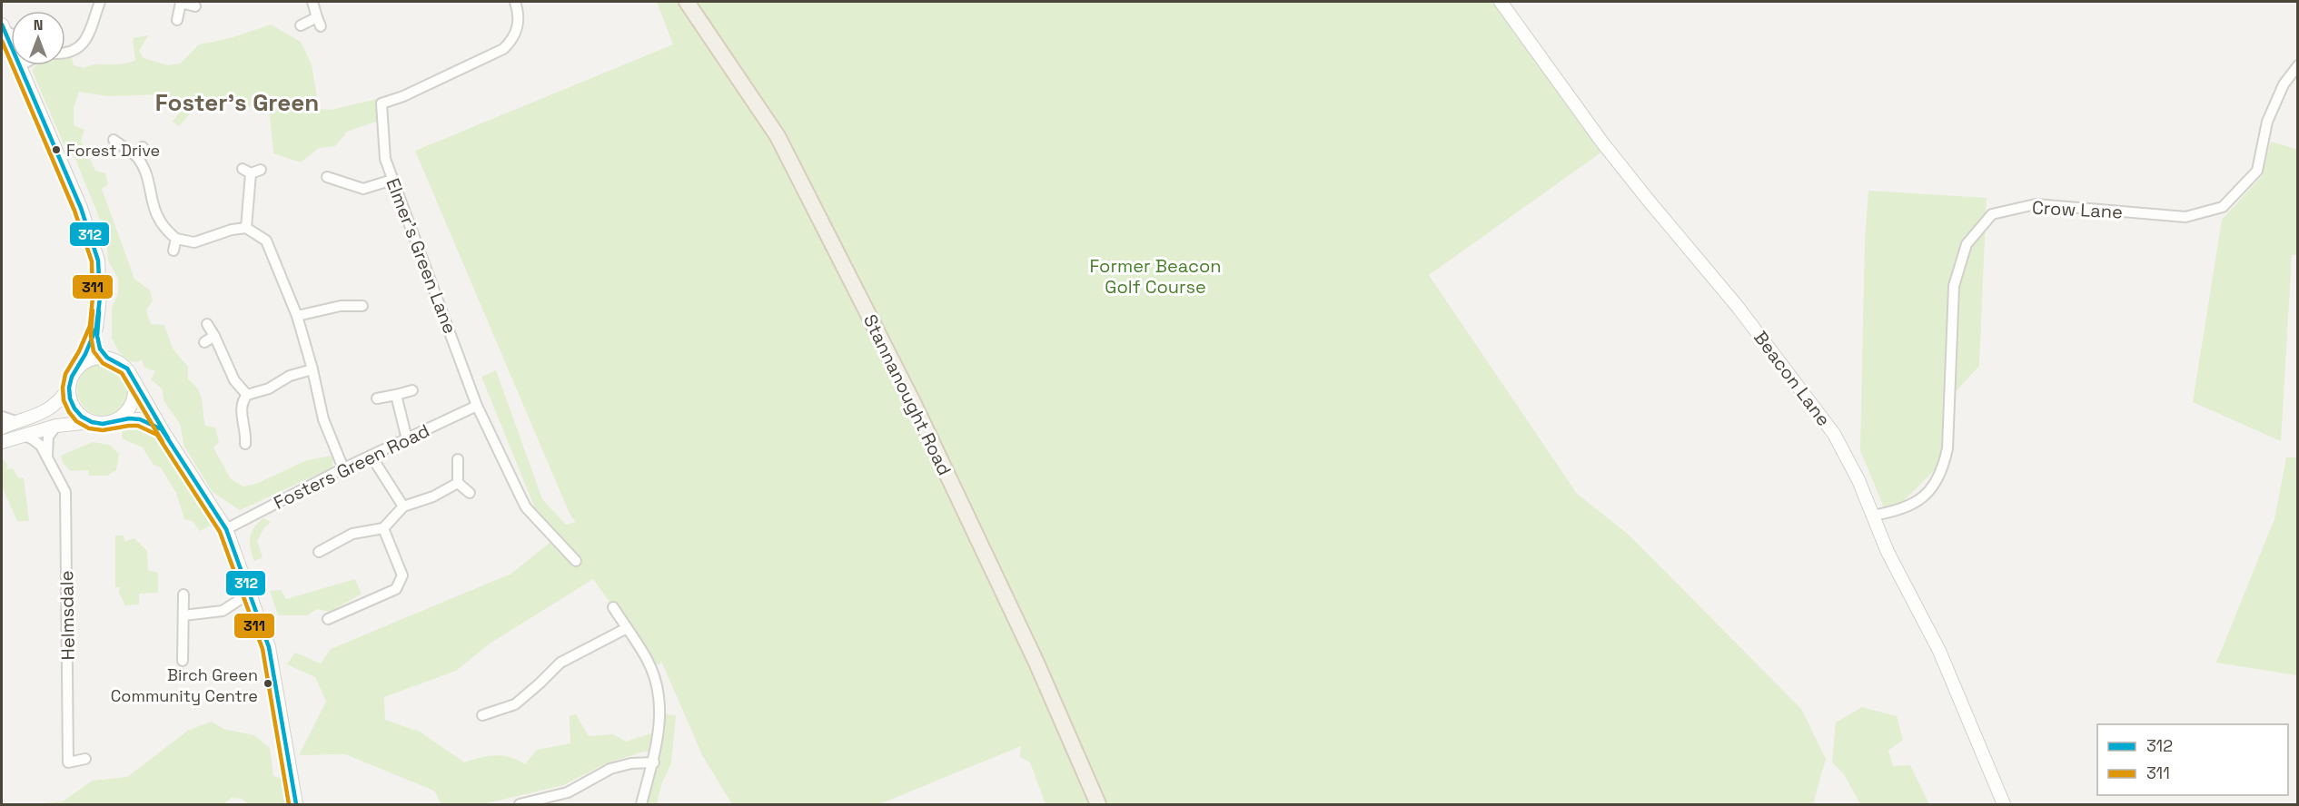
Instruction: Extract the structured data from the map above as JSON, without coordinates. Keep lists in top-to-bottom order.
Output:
{
  "streets": {
    "main road": ["Stannanought Road"],
    "street": [
      "Crow Lane",
      "Elmer's Green Lane",
      "Beacon Lane",
      "Fosters Green Road",
      "Helmsdale"
    ]
  },
  "crossings": [
    ["Crow Lane", "Beacon Lane"],
    ["Elmer's Green Lane", "Fosters Green Road"]
  ],
  "districts": ["Foster's Green"],
  "parks": ["Former Beacon Golf Course"],
  "places": ["Forest Drive", "Birch Green Community Centre"],
  "lines": ["transit line 312", "transit line 311"],
  "legend": ["312", "311"],
  "north": "top"
}
